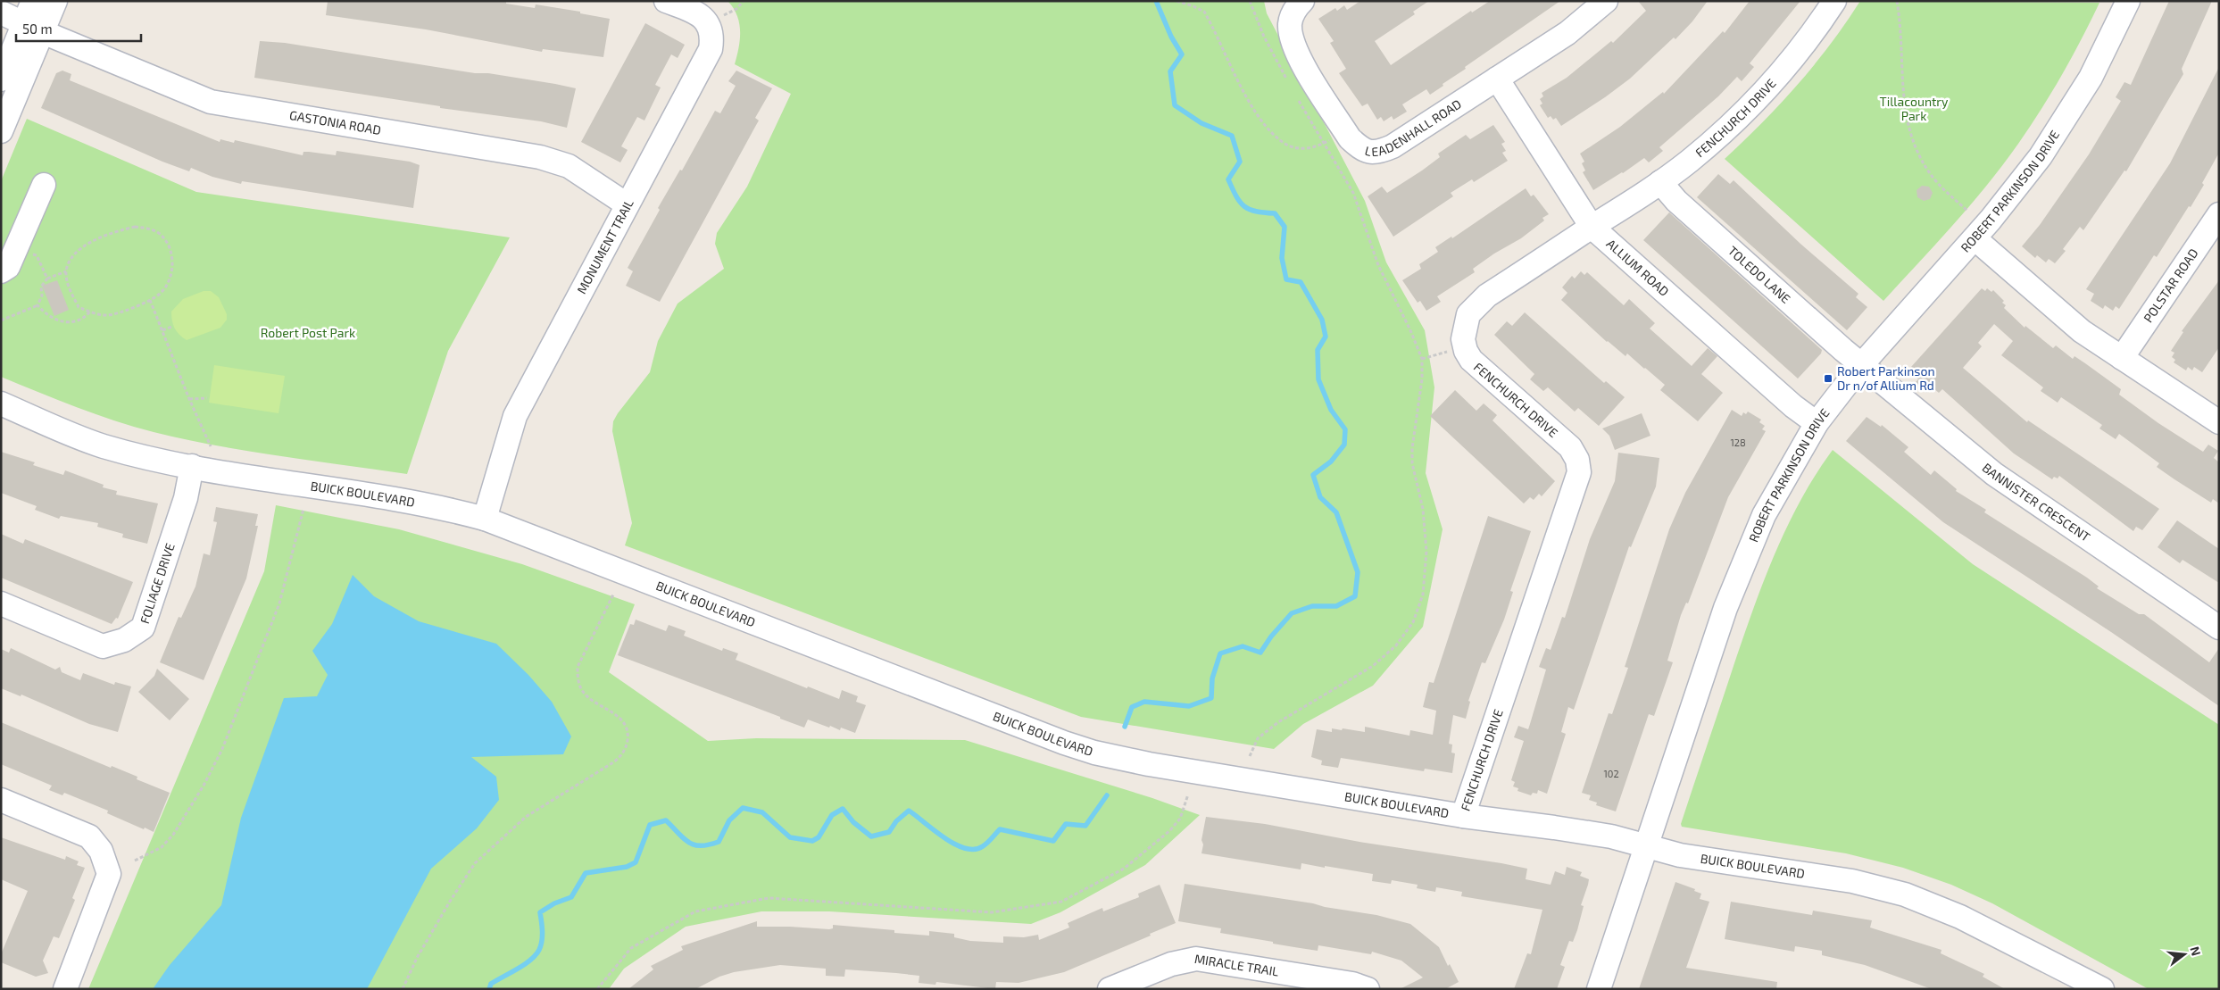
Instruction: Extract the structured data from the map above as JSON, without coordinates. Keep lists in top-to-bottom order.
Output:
{
  "streets": {
    "street": [
      "FENCHURCH DRIVE",
      "GASTONIA ROAD",
      "LEADENHALL ROAD",
      "ROBERT PARKINSON DRIVE",
      "MONUMENT TRAIL",
      "ALLIUM ROAD",
      "TOLEDO LANE",
      "POLSTAR ROAD",
      "BUICK BOULEVARD",
      "BANNISTER CRESCENT",
      "FOLIAGE DRIVE",
      "MIRACLE TRAIL"
    ]
  },
  "crossings": [
    ["FENCHURCH DRIVE", "ALLIUM ROAD"],
    ["FENCHURCH DRIVE", "TOLEDO LANE"],
    ["FENCHURCH DRIVE", "BUICK BOULEVARD"],
    ["GASTONIA ROAD", "MONUMENT TRAIL"],
    ["LEADENHALL ROAD", "ALLIUM ROAD"],
    ["ROBERT PARKINSON DRIVE", "ALLIUM ROAD"],
    ["ROBERT PARKINSON DRIVE", "TOLEDO LANE"],
    ["ROBERT PARKINSON DRIVE", "BUICK BOULEVARD"],
    ["ROBERT PARKINSON DRIVE", "BANNISTER CRESCENT"],
    ["MONUMENT TRAIL", "BUICK BOULEVARD"],
    ["TOLEDO LANE", "BANNISTER CRESCENT"],
    ["BUICK BOULEVARD", "FOLIAGE DRIVE"]
  ],
  "parks": ["Tillacountry Park", "Robert Post Park"],
  "places": {
    "transit": ["Robert Parkinson Dr n/of Allium Rd"]
  },
  "house_numbers": ["128", "102"],
  "scale_bar": "50 m",
  "north": "right"
}
